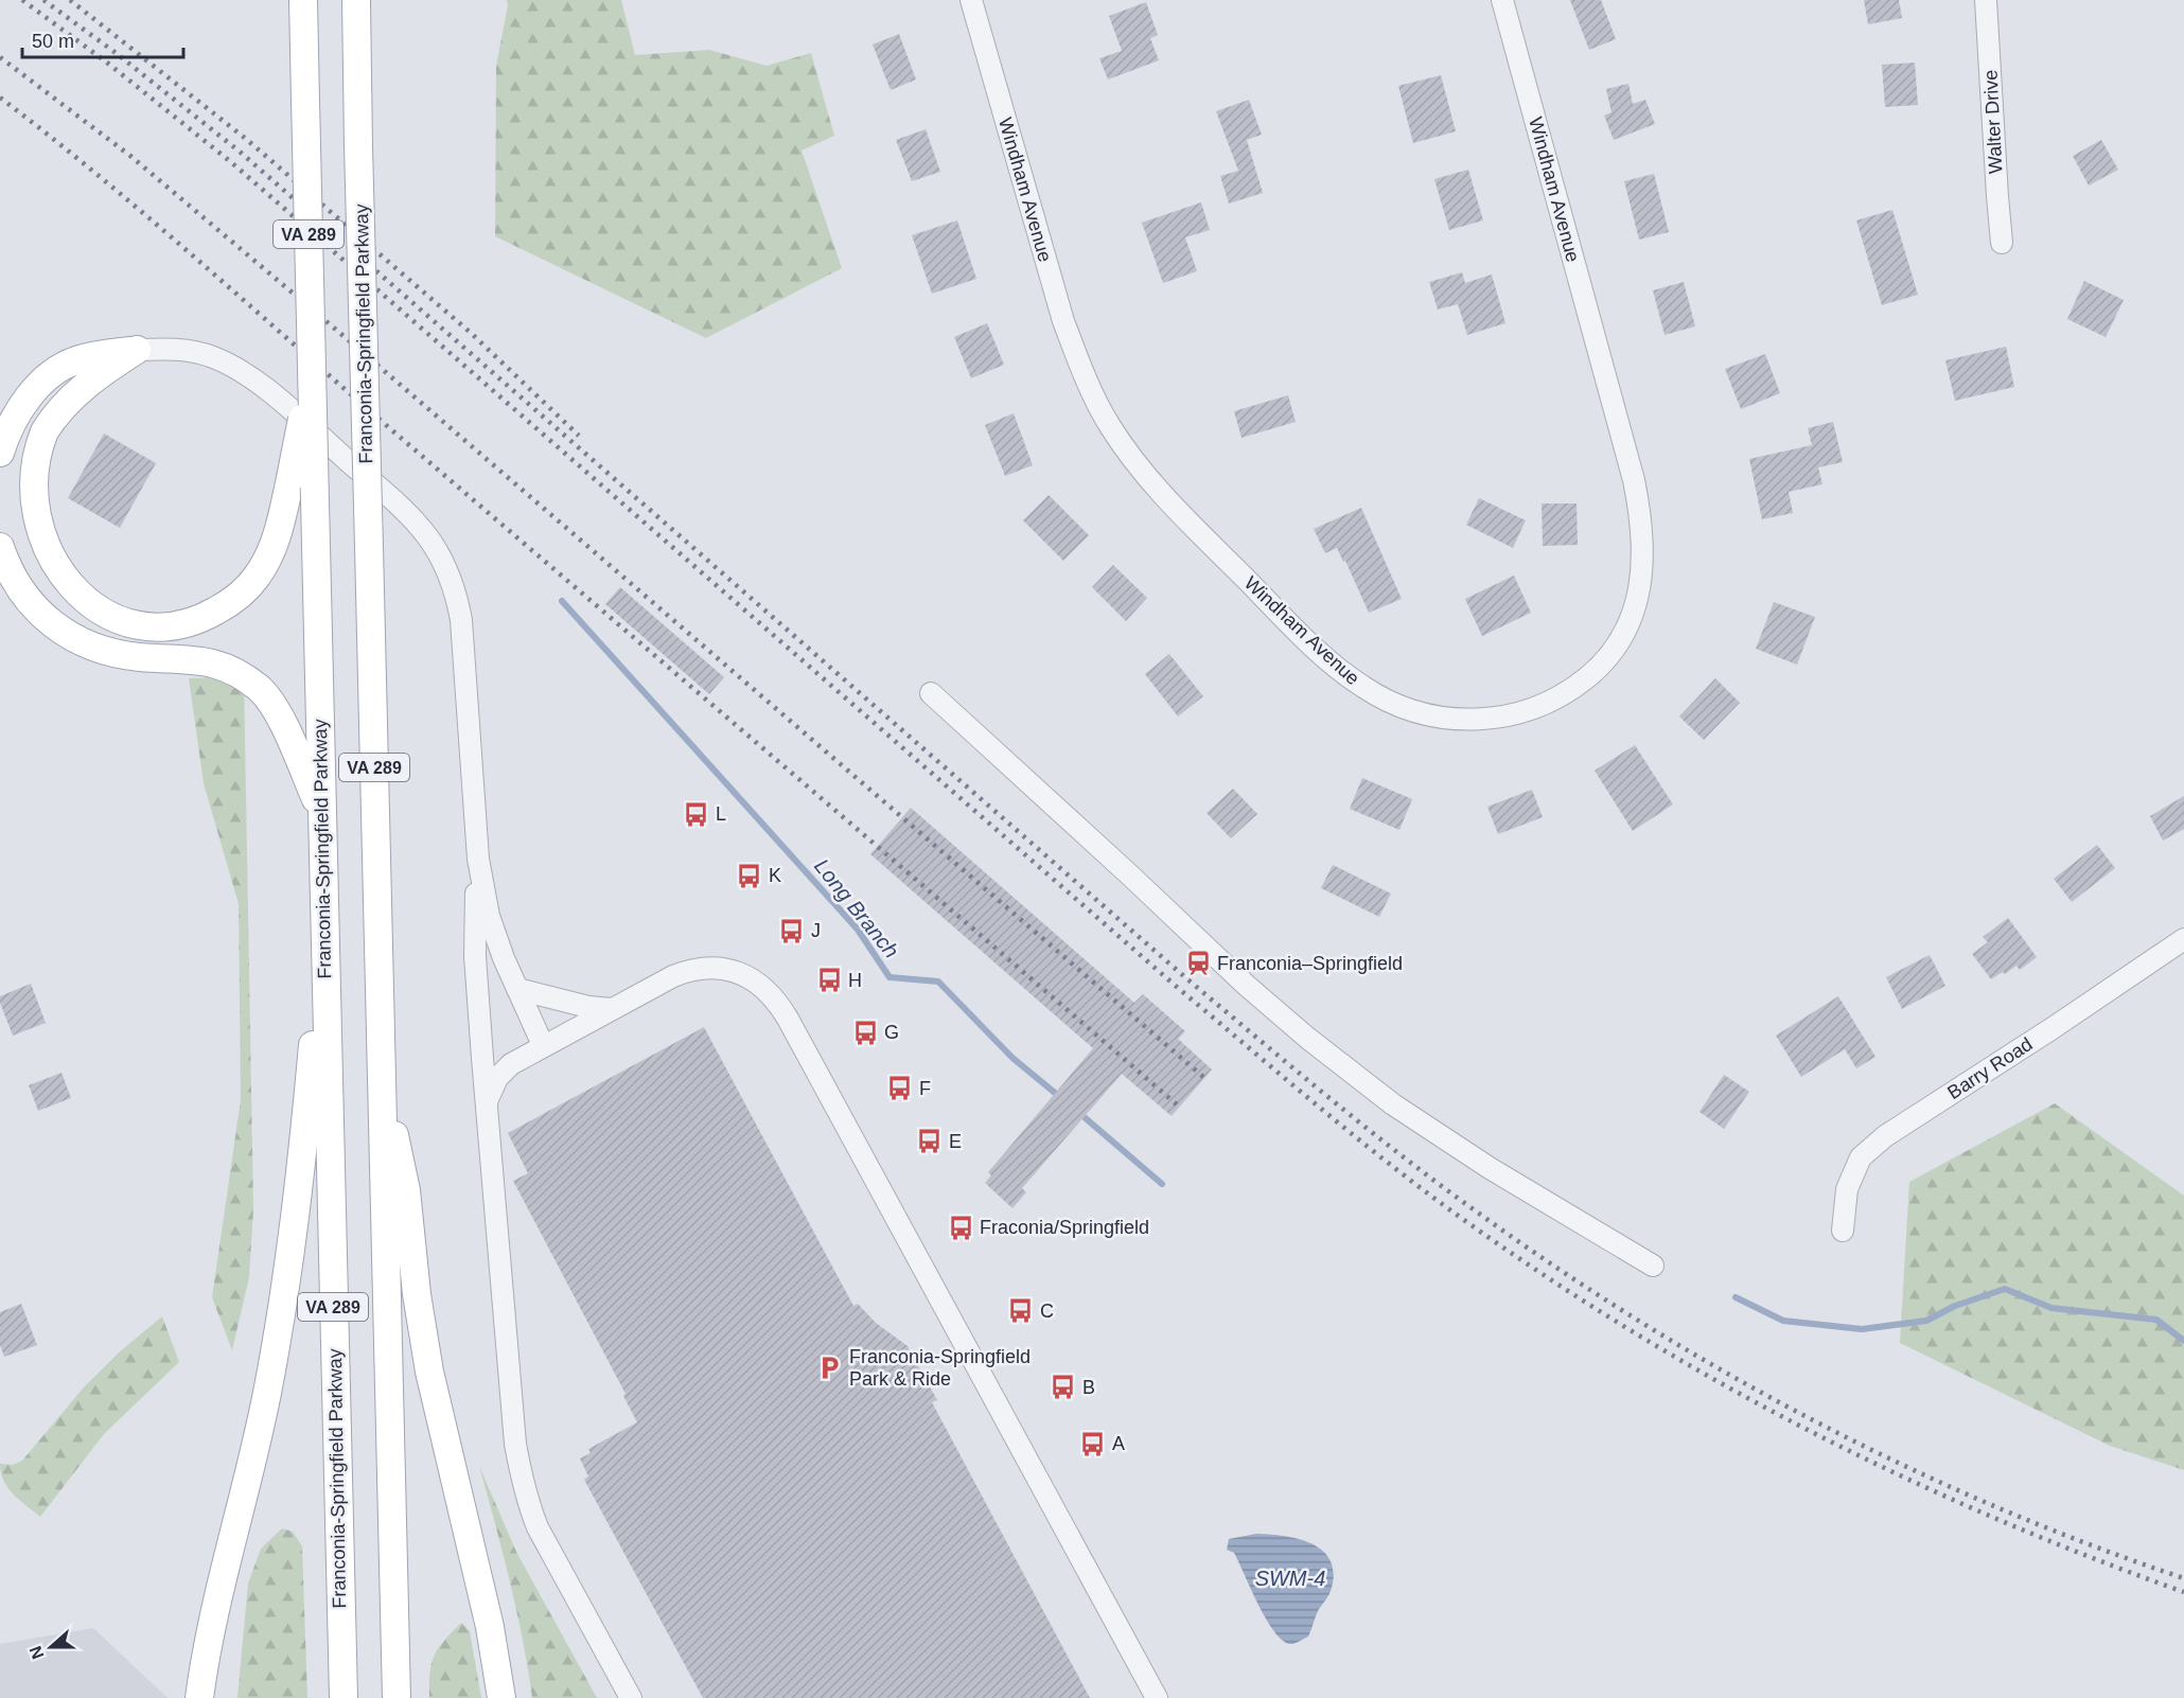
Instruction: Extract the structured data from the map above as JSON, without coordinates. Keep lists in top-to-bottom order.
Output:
{
  "streets": {
    "main road": ["VA 289", "Franconia-Springfield Parkway"],
    "street": ["Walter Drive", "Windham Avenue", "Barry Road"]
  },
  "water": ["Long Branch", "SWM-4"],
  "places": {
    "bus stop": [
      "L",
      "K",
      "J",
      "H",
      "G",
      "F",
      "E",
      "Fraconia/Springfield",
      "C",
      "B",
      "A"
    ],
    "station": ["Franconia–Springfield"],
    "parking": ["Franconia-Springfield Park & Ride"]
  },
  "scale_bar": "50 m",
  "north": "left"
}
